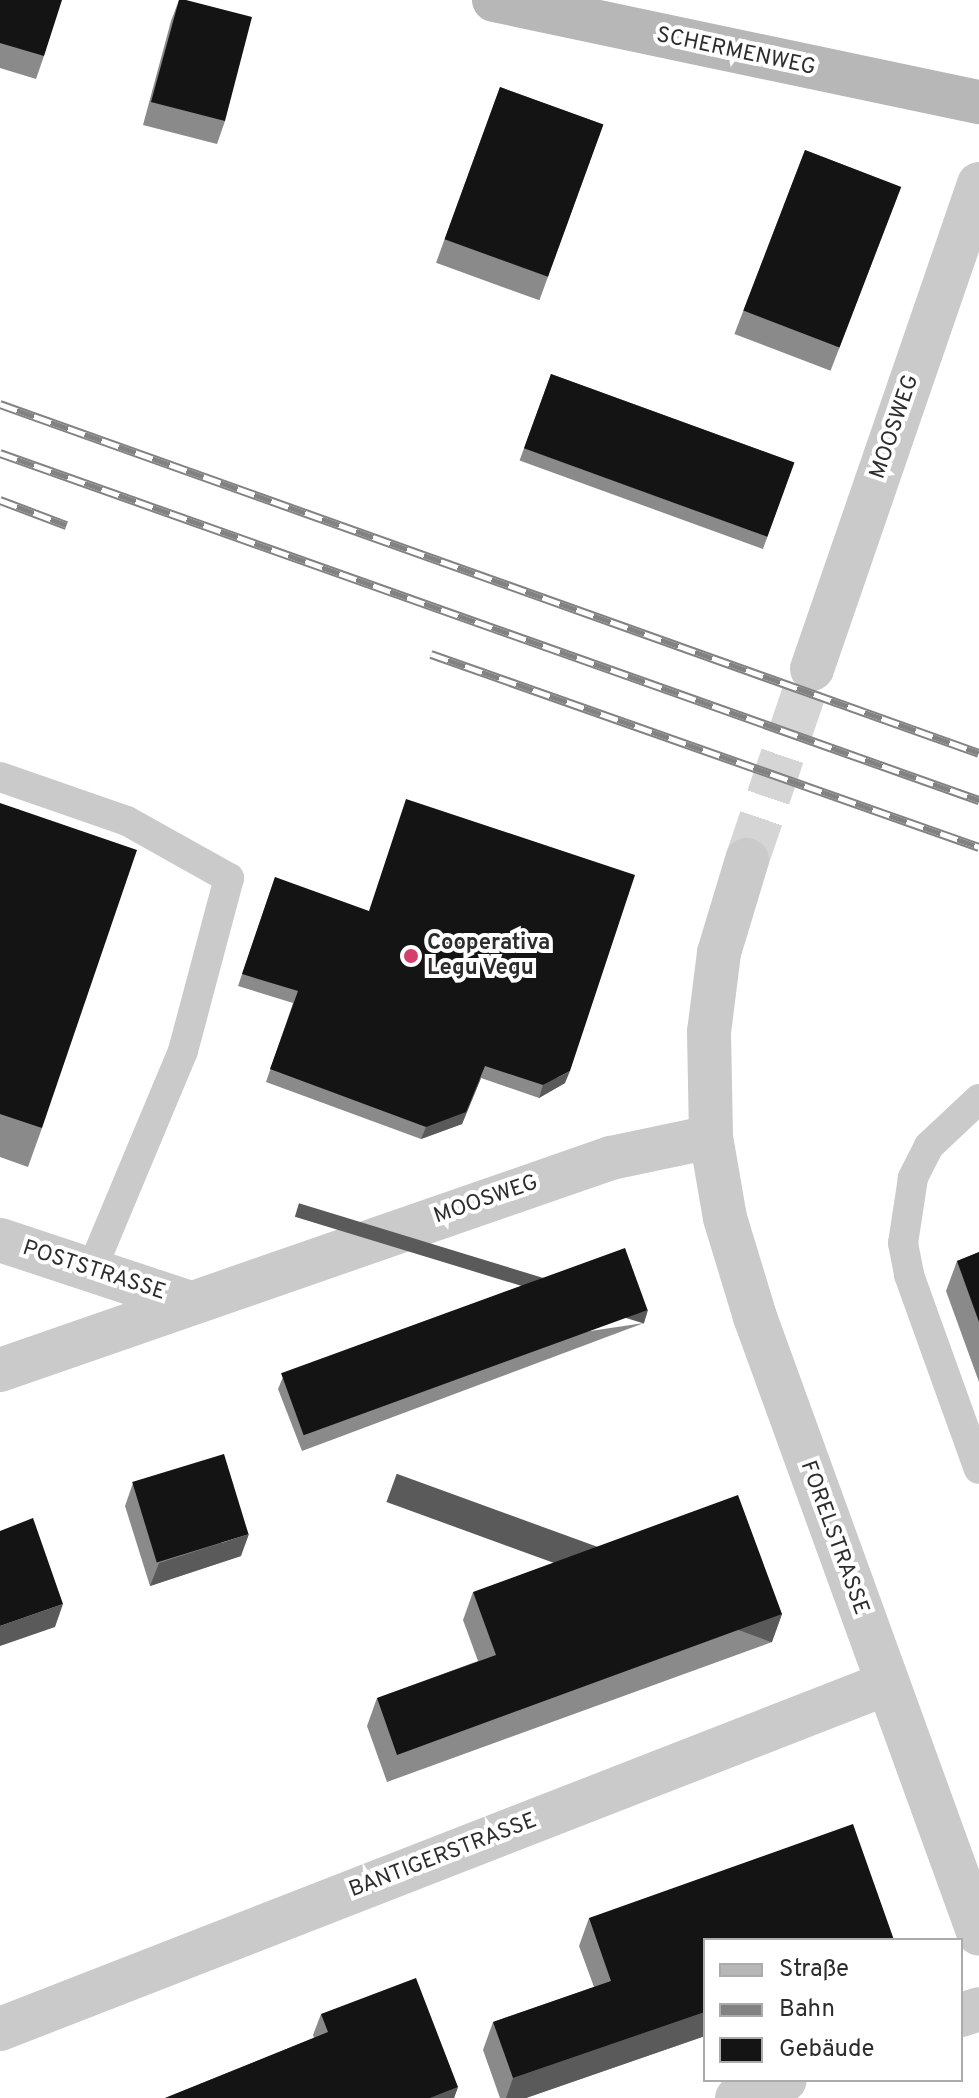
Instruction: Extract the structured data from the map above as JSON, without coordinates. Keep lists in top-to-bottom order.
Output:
{
  "streets": {
    "street": [
      "SCHERMENWEG",
      "MOOSWEG",
      "POSTSTRASSE",
      "FORELSTRASSE",
      "BANTIGERSTRASSE"
    ]
  },
  "crossings": [
    ["MOOSWEG", "POSTSTRASSE"],
    ["MOOSWEG", "FORELSTRASSE"],
    ["FORELSTRASSE", "BANTIGERSTRASSE"]
  ],
  "places": ["Cooperativa Legu Vegu"],
  "legend": ["Straße", "Bahn", "Gebäude"]
}
